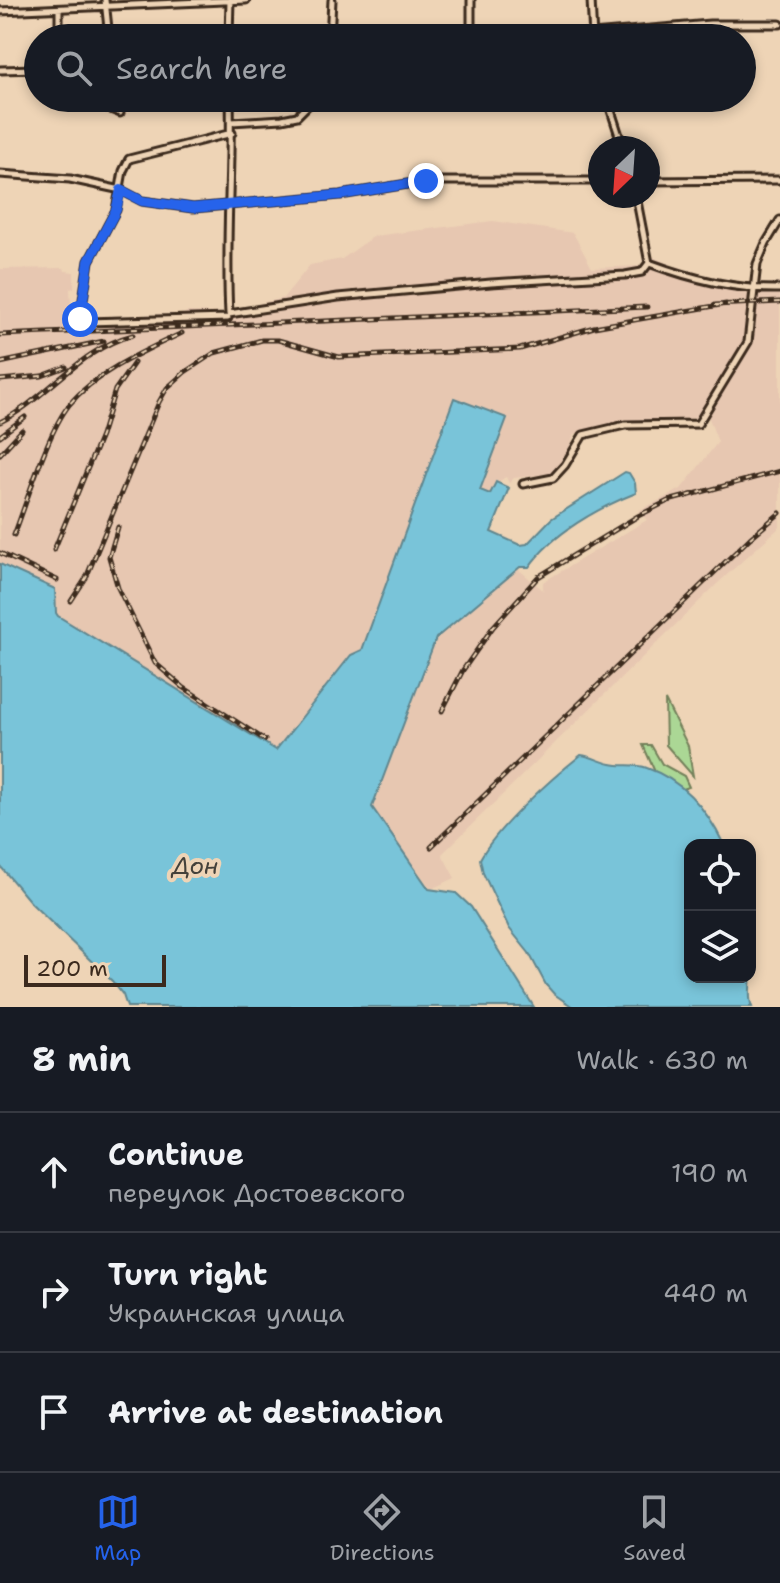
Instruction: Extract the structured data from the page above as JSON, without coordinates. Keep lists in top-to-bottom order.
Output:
{
  "water": ["Дон"],
  "scale_bar": "200 m",
  "north": "bottom left",
  "page": {
    "search": "Search here",
    "scale": "200 m",
    "heading": ["8 min", "Walk · 630 m"],
    "list": [
      ["Continue", "переулок Достоевского", "190 m"],
      ["Turn right", "Украинская улица", "440 m"],
      "Arrive at destination"
    ],
    "nav": ["Map", "Directions", "Saved"]
  }
}
